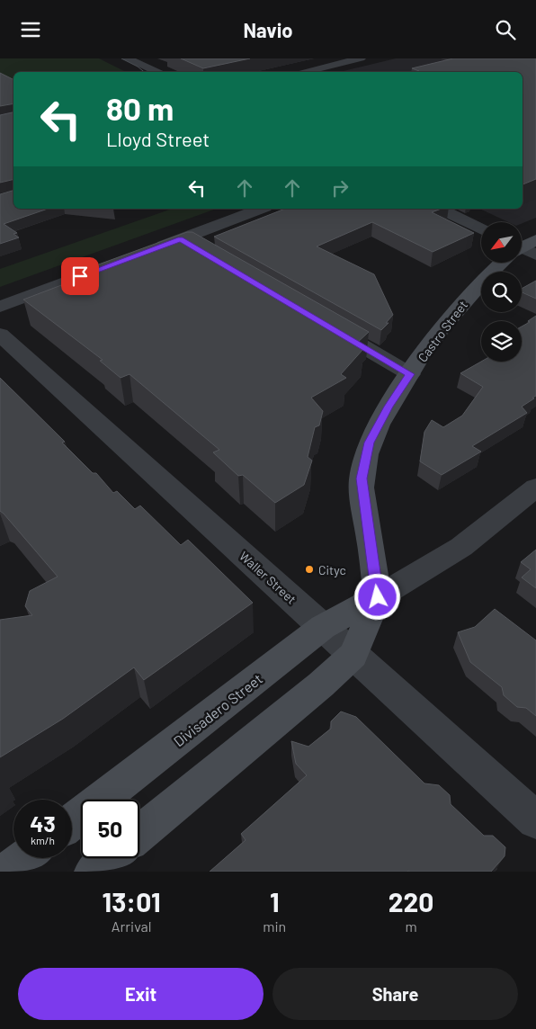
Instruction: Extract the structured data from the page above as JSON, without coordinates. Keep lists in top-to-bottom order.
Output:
{
  "streets": {
    "main road": ["Castro Street", "Divisadero Street"],
    "street": ["Waller Street"]
  },
  "crossings": [
    ["Castro Street", "Divisadero Street"],
    ["Waller Street", "Divisadero Street"]
  ],
  "places": ["Cityc"],
  "north": "bottom left",
  "page": {
    "header": "Navio",
    "turn": ["80 m", "Lloyd Street"],
    "speed": "43 km/h",
    "limit": "50",
    "eta": [
      "13:01",
      "Arrival",
      "1",
      "min",
      "220",
      "m"
    ],
    "buttons": ["Exit", "Share"]
  }
}
